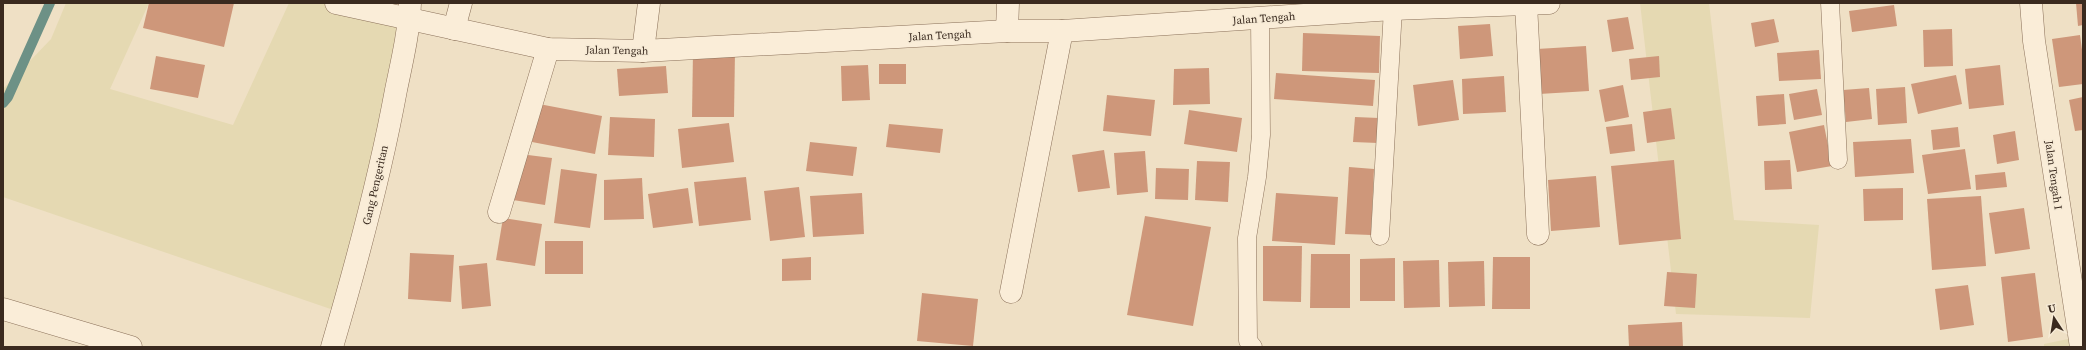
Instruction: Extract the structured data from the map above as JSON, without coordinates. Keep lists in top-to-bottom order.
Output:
{
  "streets": {
    "street": ["Jalan Tengah", "Jalan Tengah I", "Gang Pengeritan"]
  },
  "crossings": [
    ["Jalan Tengah", "Gang Pengeritan"]
  ],
  "north": "top"
}
